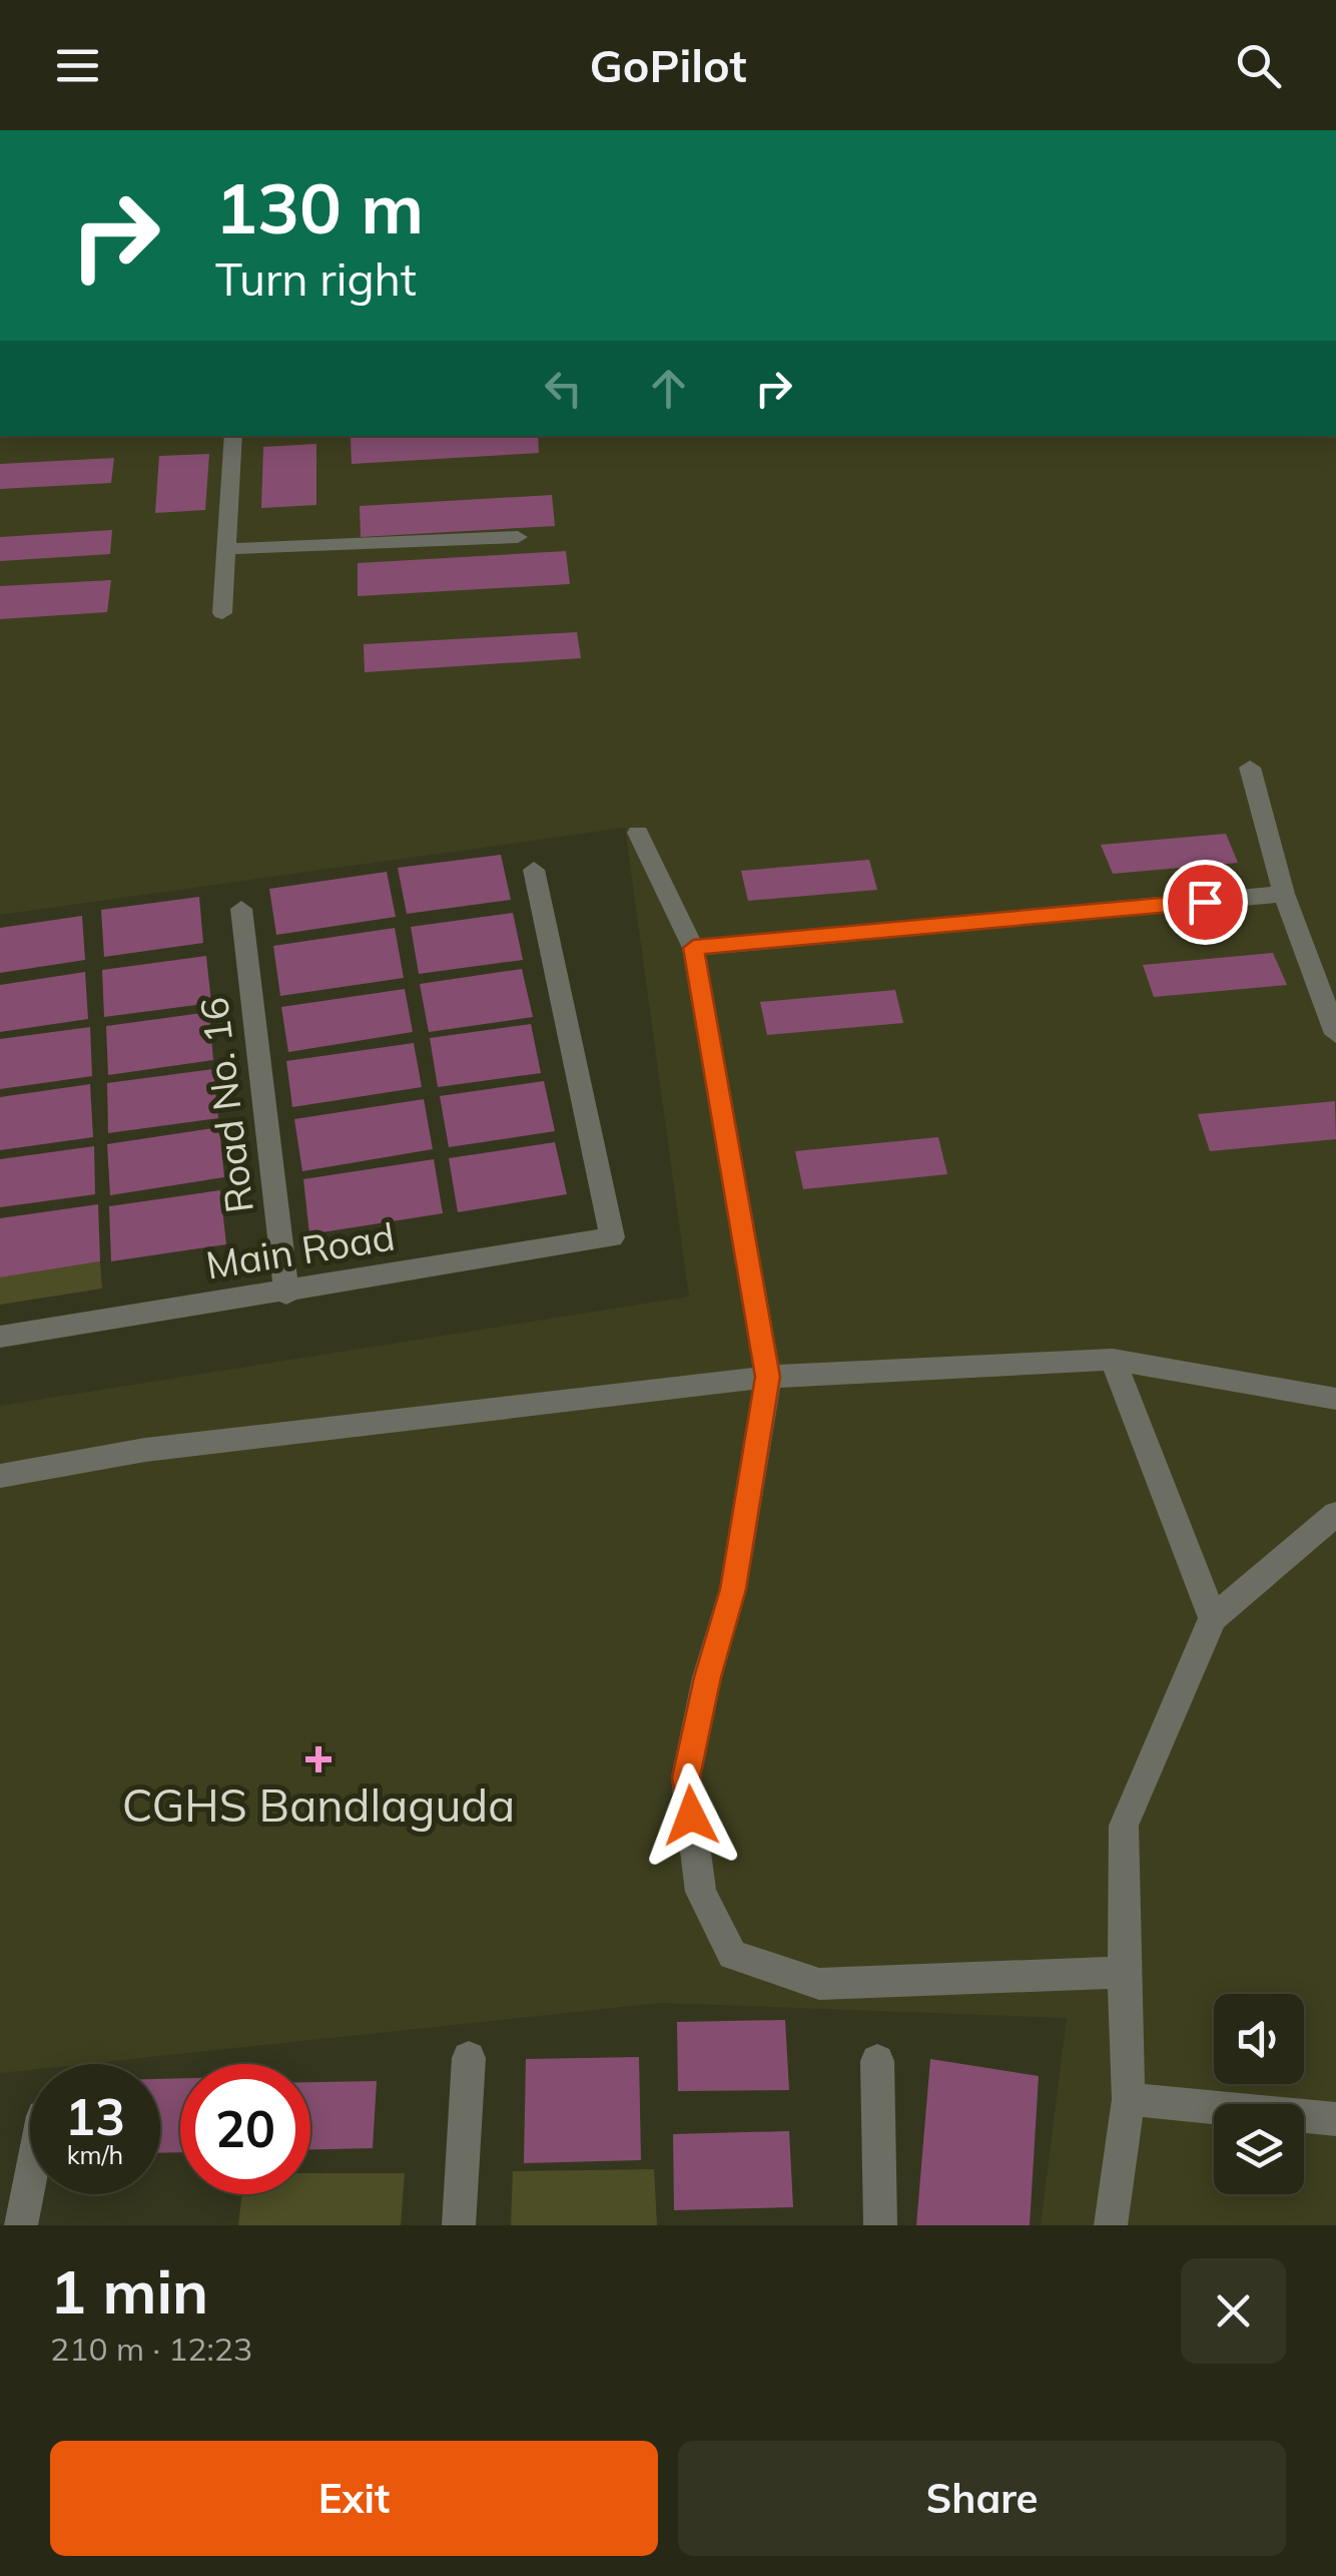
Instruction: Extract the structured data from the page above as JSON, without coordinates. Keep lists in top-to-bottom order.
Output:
{
  "streets": {
    "street": ["Road No. 16", "Main Road"]
  },
  "crossings": [
    ["Road No. 16", "Main Road"]
  ],
  "places": {
    "health": ["CGHS Bandlaguda"]
  },
  "page": {
    "header": "GoPilot",
    "turn": ["130 m", "Turn right"],
    "speed": "13 km/h",
    "limit": "20",
    "heading": ["1 min", "210 m · 12:23"],
    "buttons": ["Exit", "Share"]
  }
}
